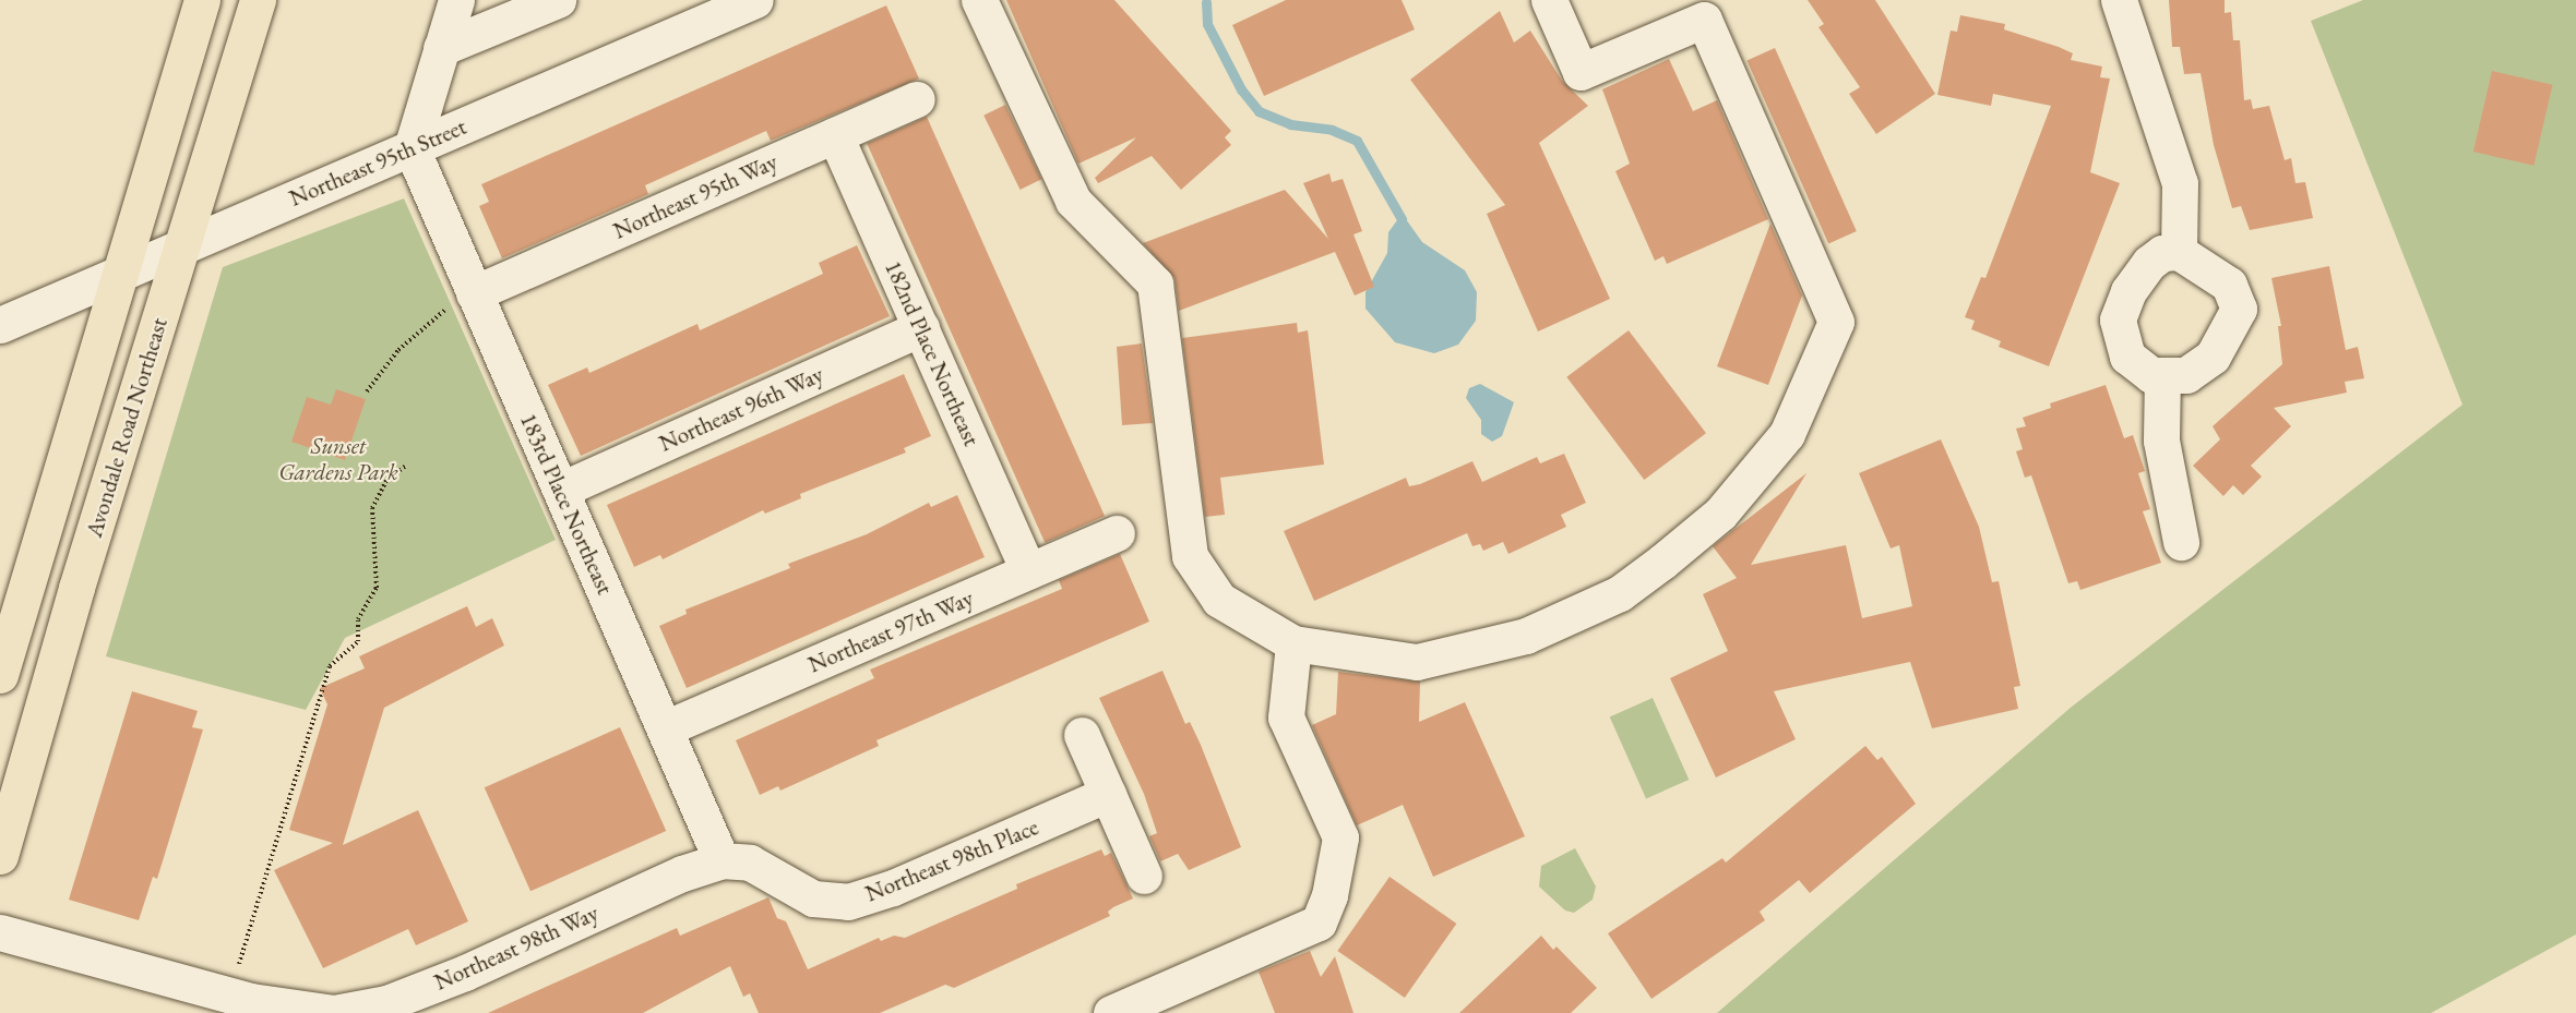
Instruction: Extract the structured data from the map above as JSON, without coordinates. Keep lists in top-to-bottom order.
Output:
{
  "streets": {
    "main road": ["Avondale Road Northeast"],
    "street": [
      "Northeast 95th Street",
      "Northeast 95th Way",
      "182nd Place Northeast",
      "Northeast 96th Way",
      "183rd Place Northeast",
      "Northeast 97th Way",
      "Northeast 98th Place",
      "Northeast 98th Way"
    ]
  },
  "crossings": [
    ["Northeast 95th Street", "Avondale Road Northeast"],
    ["Northeast 95th Street", "183rd Place Northeast"],
    ["Northeast 95th Way", "182nd Place Northeast"],
    ["Northeast 95th Way", "183rd Place Northeast"],
    ["182nd Place Northeast", "Northeast 96th Way"],
    ["182nd Place Northeast", "Northeast 97th Way"],
    ["Northeast 96th Way", "183rd Place Northeast"],
    ["183rd Place Northeast", "Northeast 97th Way"],
    ["183rd Place Northeast", "Northeast 98th Place"],
    ["183rd Place Northeast", "Northeast 98th Way"],
    ["Northeast 98th Place", "Northeast 98th Way"]
  ],
  "parks": ["Sunset Gardens Park"]
}
